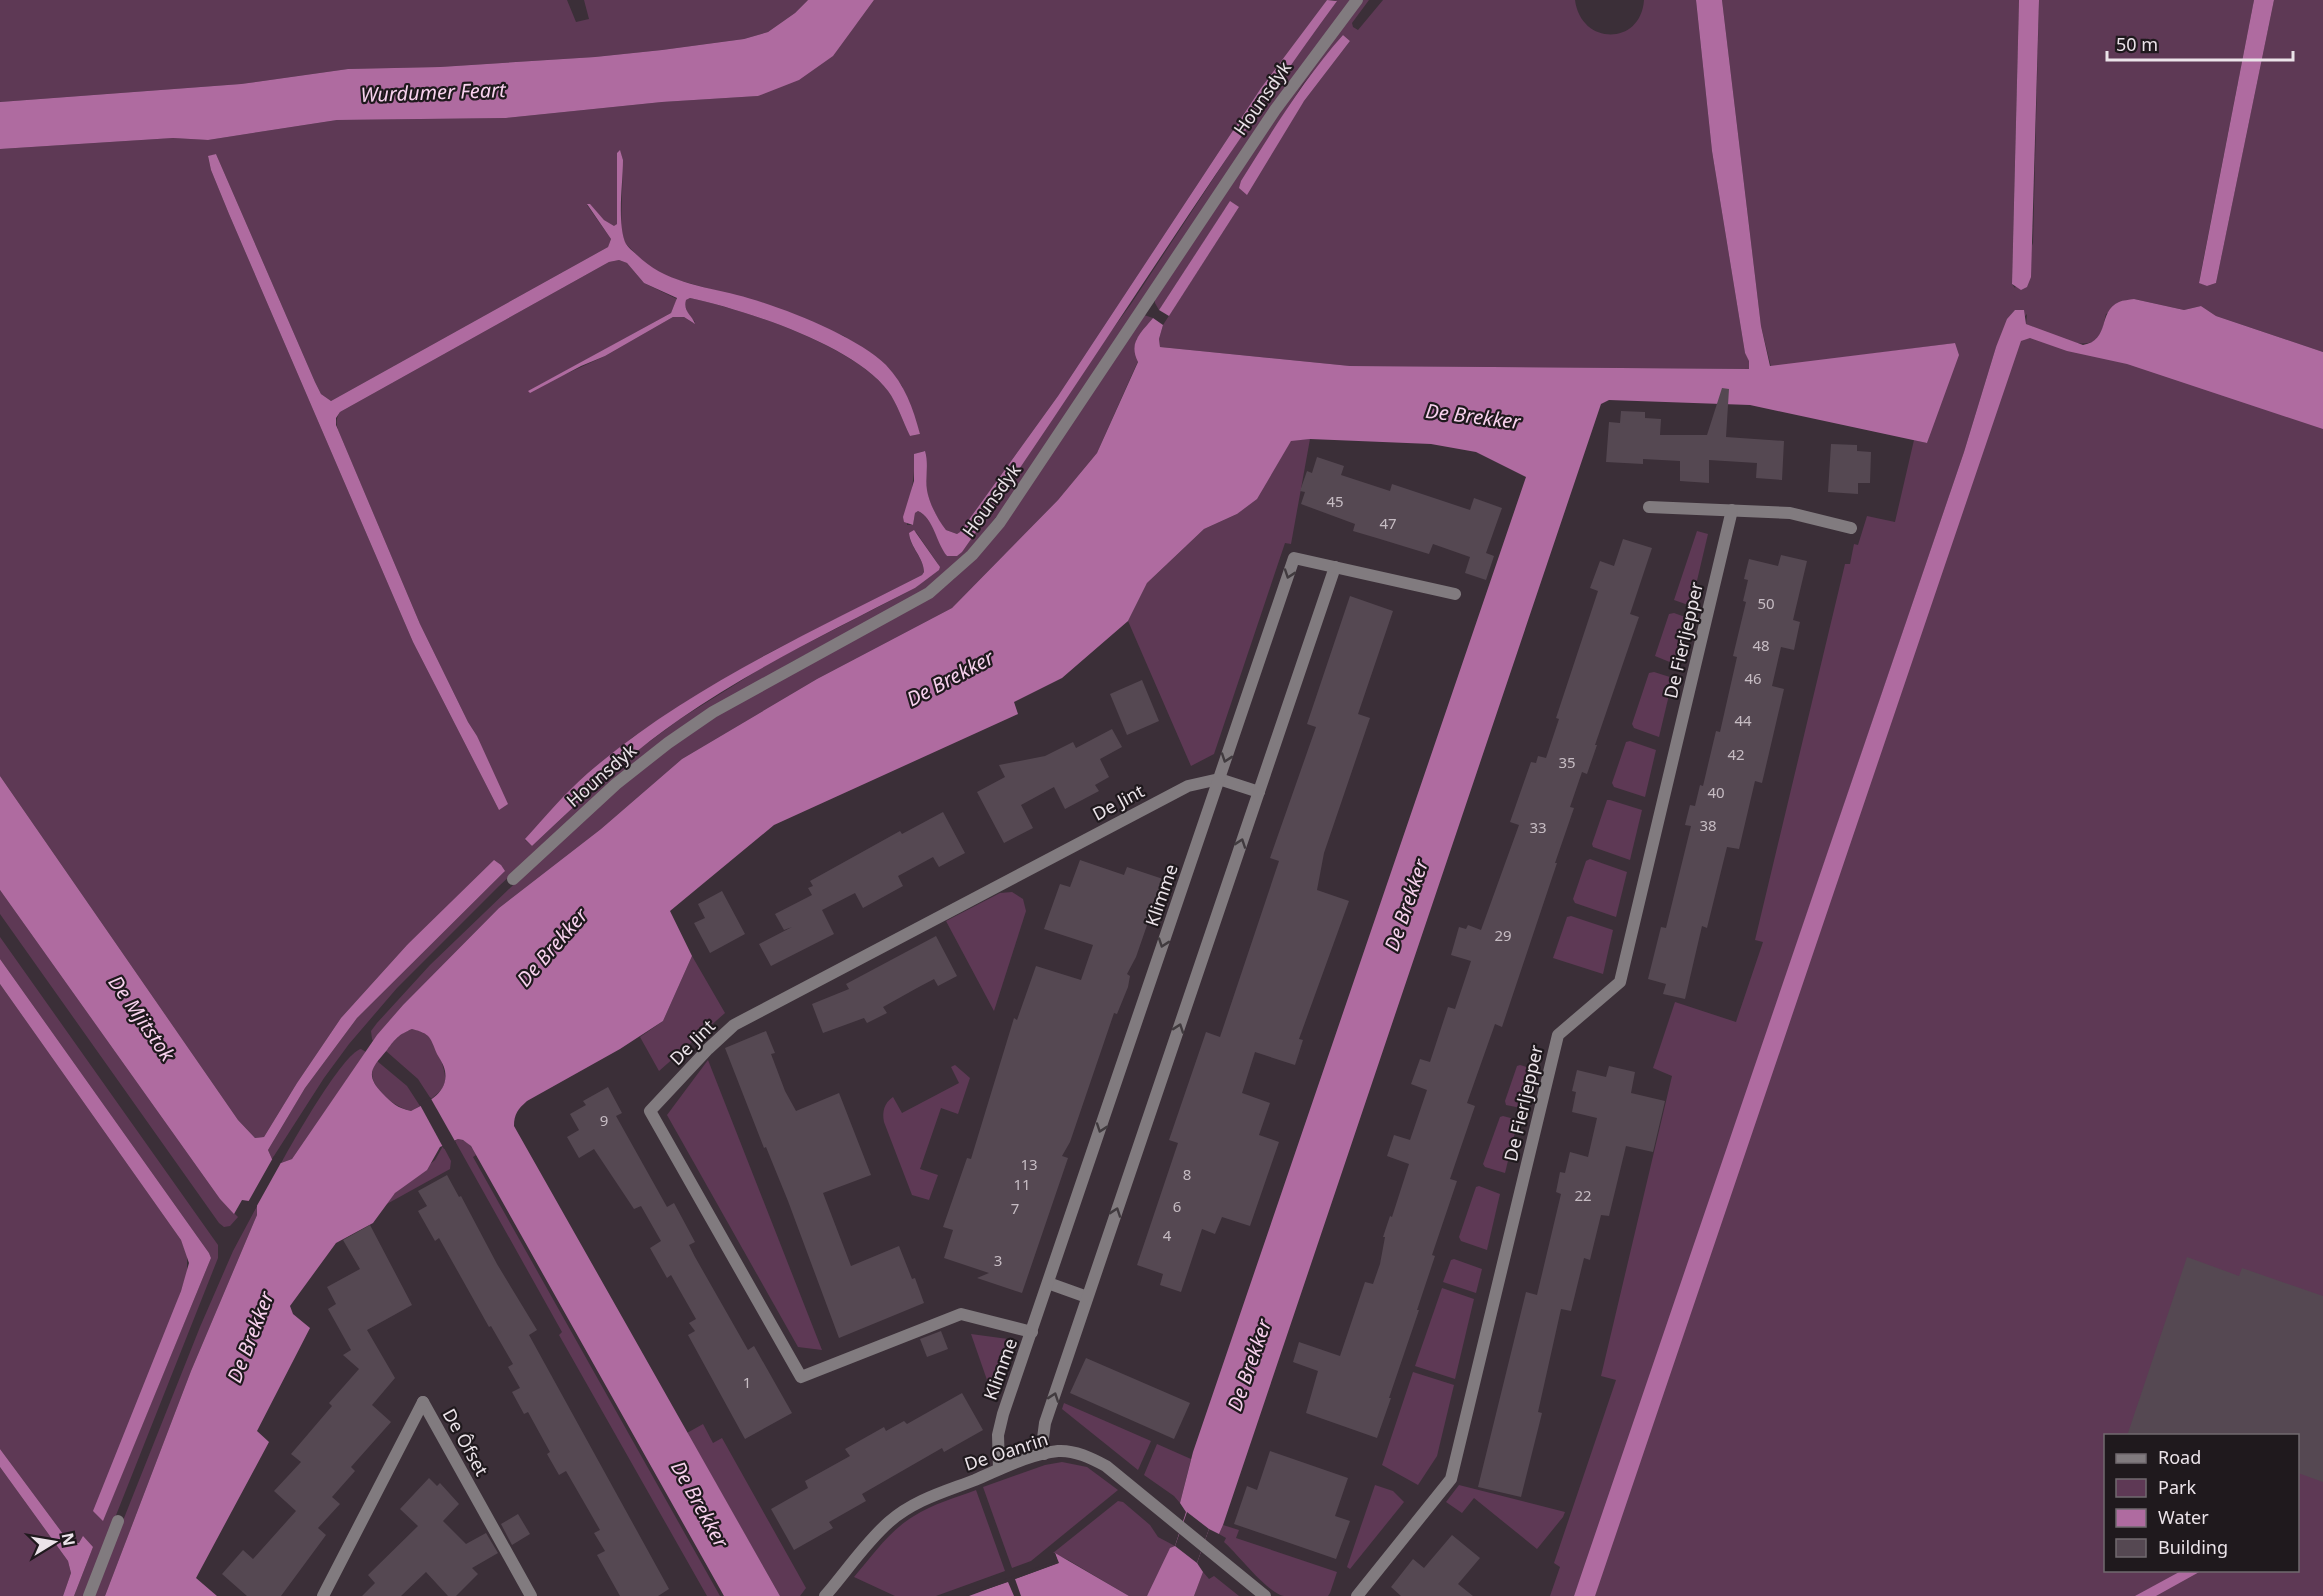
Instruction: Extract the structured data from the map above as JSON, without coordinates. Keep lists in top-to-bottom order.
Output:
{
  "streets": {
    "street": [
      "Hounsdyk",
      "De Fierljepper",
      "De Jint",
      "Klimme",
      "De Ôfset",
      "De Oanrin"
    ]
  },
  "crossings": [
    ["De Jint", "Klimme"],
    ["Klimme", "De Oanrin"]
  ],
  "water": ["Wurdumer Feart", "De Brekker", "De Mjitstok"],
  "house_numbers": [
    "45",
    "47",
    "50",
    "48",
    "46",
    "44",
    "42",
    "35",
    "40",
    "38",
    "33",
    "29",
    "9",
    "13",
    "8",
    "11",
    "22",
    "6",
    "7",
    "4",
    "3",
    "1"
  ],
  "legend": [
    "Road",
    "Park",
    "Water",
    "Building"
  ],
  "scale_bar": "50 m",
  "north": "right"
}
